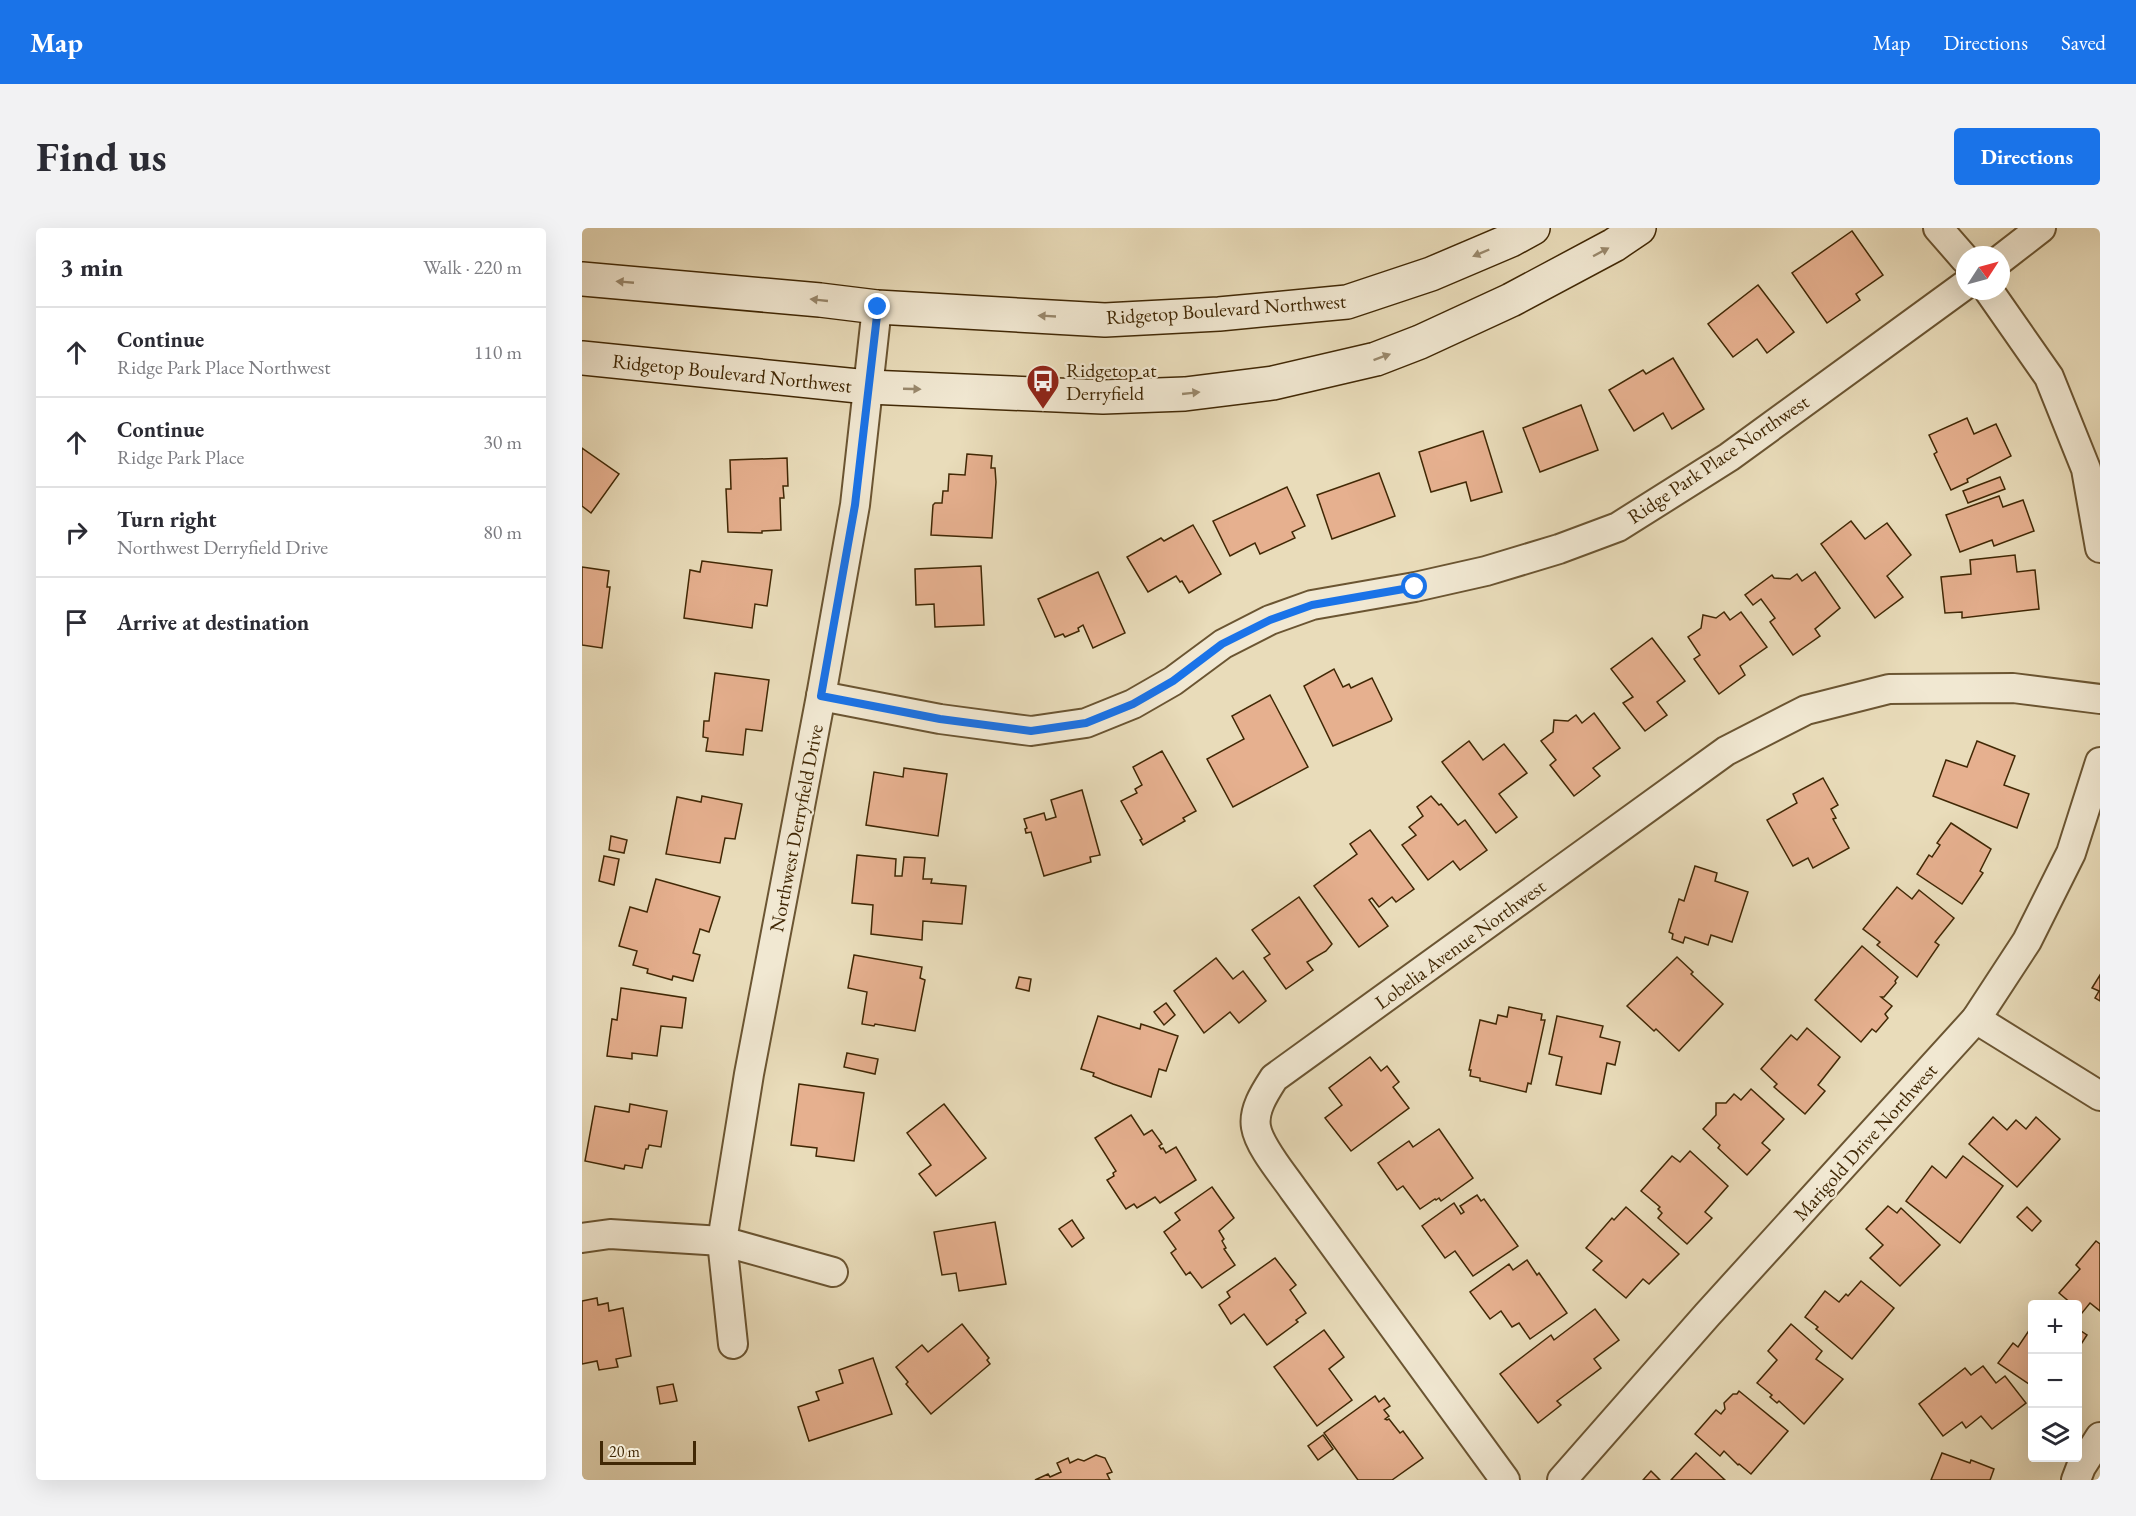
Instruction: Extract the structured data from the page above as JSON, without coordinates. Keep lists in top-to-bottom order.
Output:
{
  "streets": {
    "main road": ["Ridgetop Boulevard Northwest"],
    "street": [
      "Ridge Park Place Northwest",
      "Northwest Derryfield Drive",
      "Lobelia Avenue Northwest",
      "Marigold Drive Northwest"
    ]
  },
  "crossings": [
    ["Ridgetop Boulevard Northwest", "Northwest Derryfield Drive"],
    ["Ridge Park Place Northwest", "Northwest Derryfield Drive"]
  ],
  "places": {
    "bus stop": ["Ridgetop at Derryfield"]
  },
  "scale_bar": "20 m",
  "north": "top right",
  "page": {
    "header": "Map",
    "nav": ["Map", "Directions", "Saved"],
    "buttons": "Directions",
    "title": "Find us",
    "heading": ["3 min", "Walk · 220 m"],
    "list": [
      ["Continue", "Ridge Park Place Northwest", "110 m"],
      ["Continue", "Ridge Park Place", "30 m"],
      ["Turn right", "Northwest Derryfield Drive", "80 m"],
      "Arrive at destination"
    ],
    "map_buttons": ["+", "−"],
    "scale": "20 m"
  }
}
